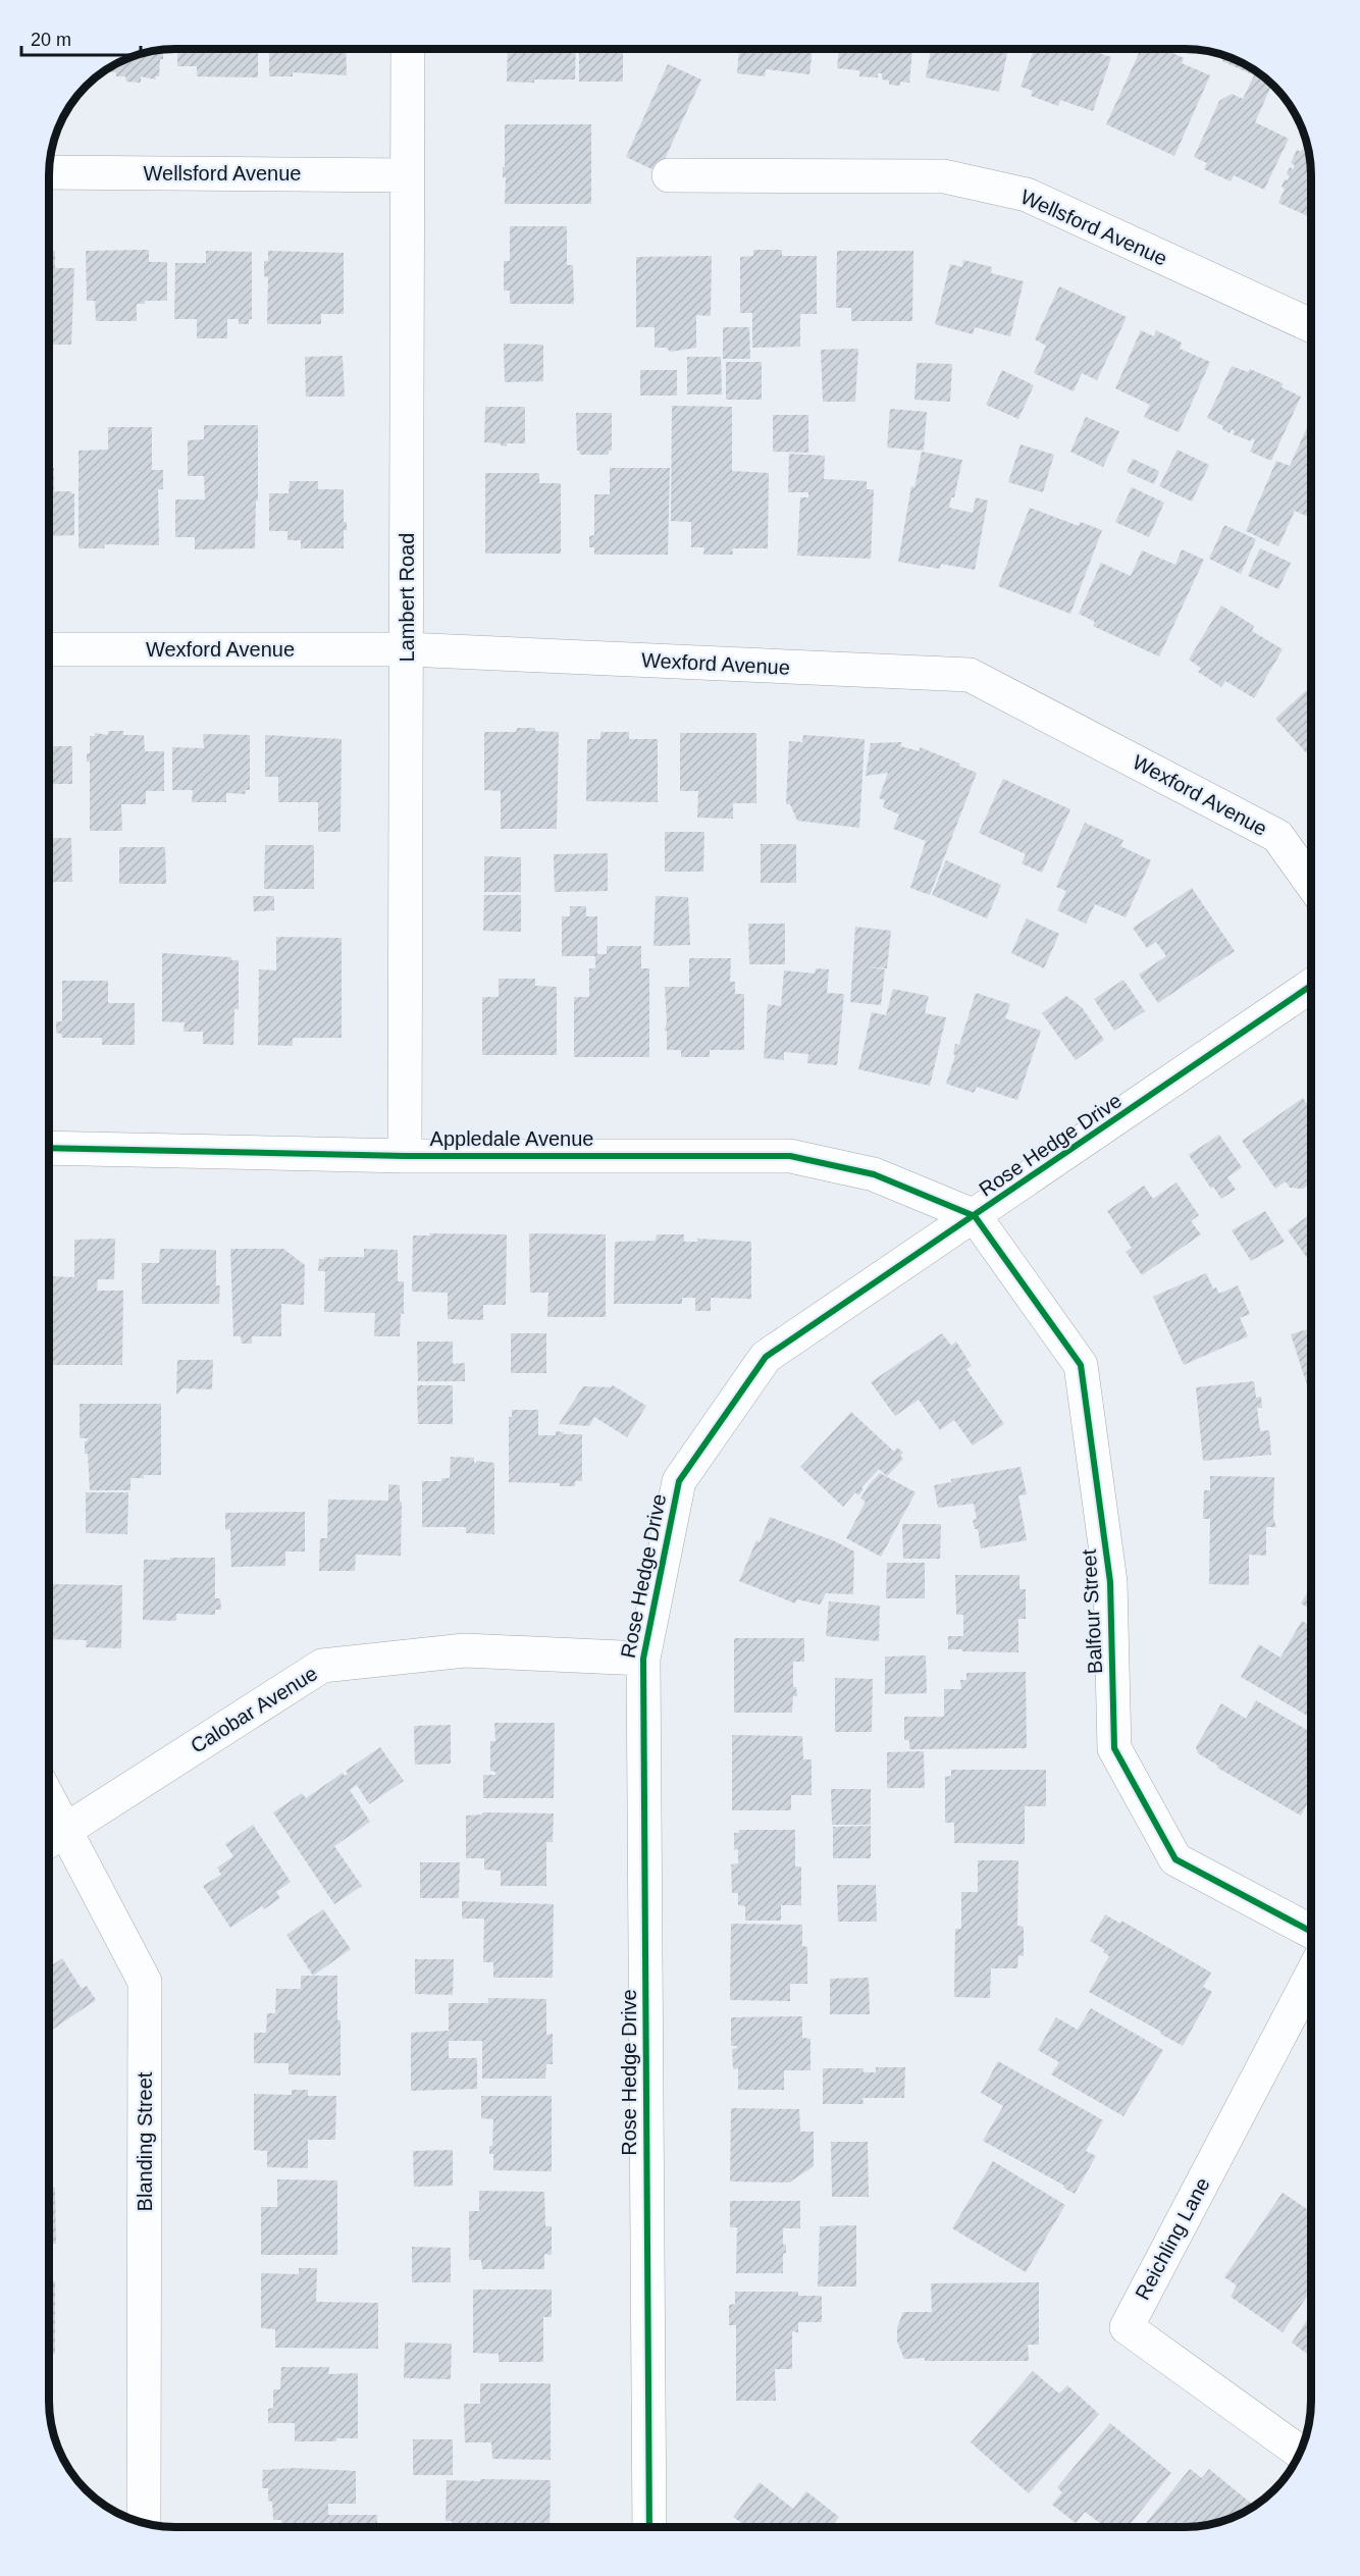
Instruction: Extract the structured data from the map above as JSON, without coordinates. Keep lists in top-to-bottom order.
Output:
{
  "streets": {
    "street": [
      "Wellsford Avenue",
      "Lambert Road",
      "Wexford Avenue",
      "Appledale Avenue",
      "Rose Hedge Drive",
      "Balfour Street",
      "Calobar Avenue",
      "Blanding Street",
      "Reichling Lane"
    ]
  },
  "crossings": [
    ["Wellsford Avenue", "Lambert Road"],
    ["Lambert Road", "Wexford Avenue"],
    ["Lambert Road", "Appledale Avenue"],
    ["Appledale Avenue", "Rose Hedge Drive"],
    ["Appledale Avenue", "Balfour Street"],
    ["Rose Hedge Drive", "Balfour Street"],
    ["Rose Hedge Drive", "Calobar Avenue"],
    ["Calobar Avenue", "Blanding Street"]
  ],
  "scale_bar": "20 m"
}
